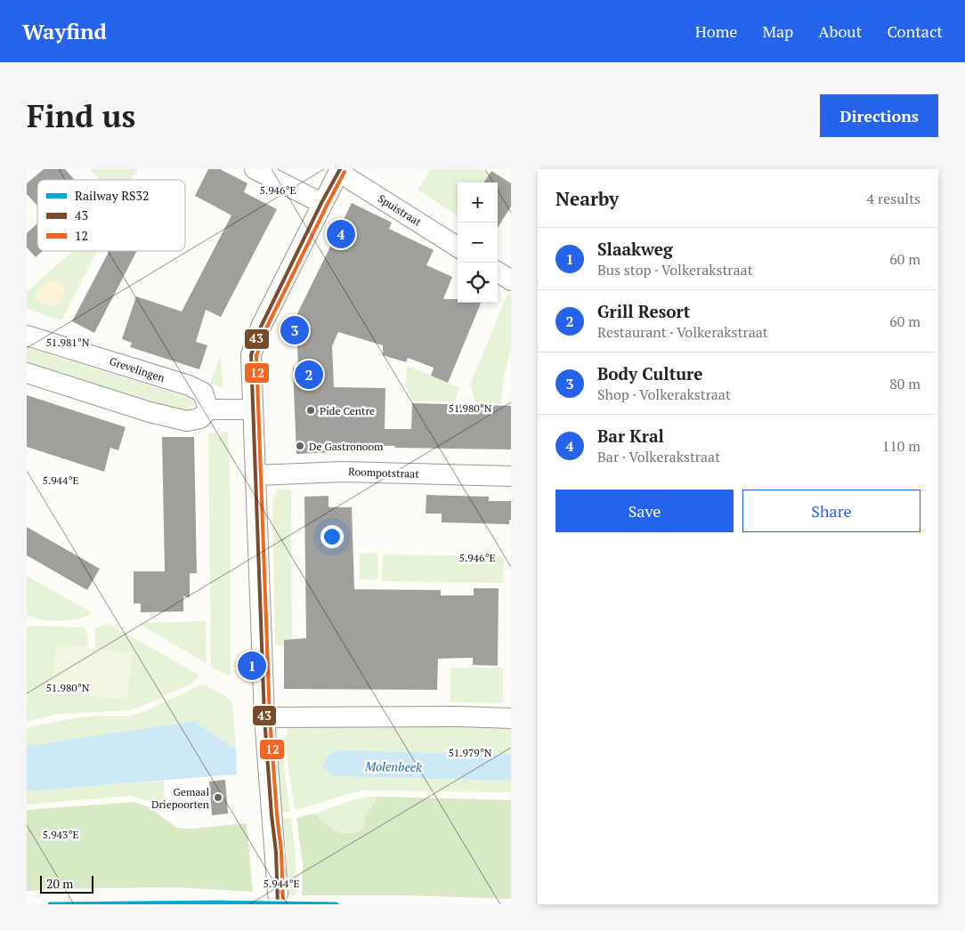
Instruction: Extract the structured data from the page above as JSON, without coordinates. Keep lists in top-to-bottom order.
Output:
{
  "streets": {
    "street": ["Spuistraat", "Grevelingen", "Roompotstraat"]
  },
  "water": ["Molenbeek"],
  "places": ["Pide Centre", "De Gastronoom", "Gemaal Driepoorten"],
  "lines": ["transit line 43", "transit line 12", "rail line RS32"],
  "legend": ["Railway RS32", "43", "12"],
  "scale_bar": "20 m",
  "page": {
    "header": "Wayfind",
    "nav": [
      "Home",
      "Map",
      "About",
      "Contact"
    ],
    "buttons": [
      "Directions",
      ["Save", "Share"]
    ],
    "title": "Find us",
    "heading": ["Nearby", "4 results"],
    "map_buttons": ["+", "−"],
    "pins": [
      "4",
      "3",
      "2",
      "1"
    ],
    "list": [
      {
        "mark": "1",
        "name": "Slaakweg",
        "note": "Bus stop · Volkerakstraat",
        "value": "60 m"
      },
      {
        "mark": "2",
        "name": "Grill Resort",
        "note": "Restaurant · Volkerakstraat",
        "value": "60 m"
      },
      {
        "mark": "3",
        "name": "Body Culture",
        "note": "Shop · Volkerakstraat",
        "value": "80 m"
      },
      {
        "mark": "4",
        "name": "Bar Kral",
        "note": "Bar · Volkerakstraat",
        "value": "110 m"
      }
    ],
    "scale": "20 m"
  },
  "coordinates": [
    "5.946°E",
    "51.981°N",
    "51.980°N",
    "5.944°E",
    "51.979°N",
    "5.943°E"
  ]
}
